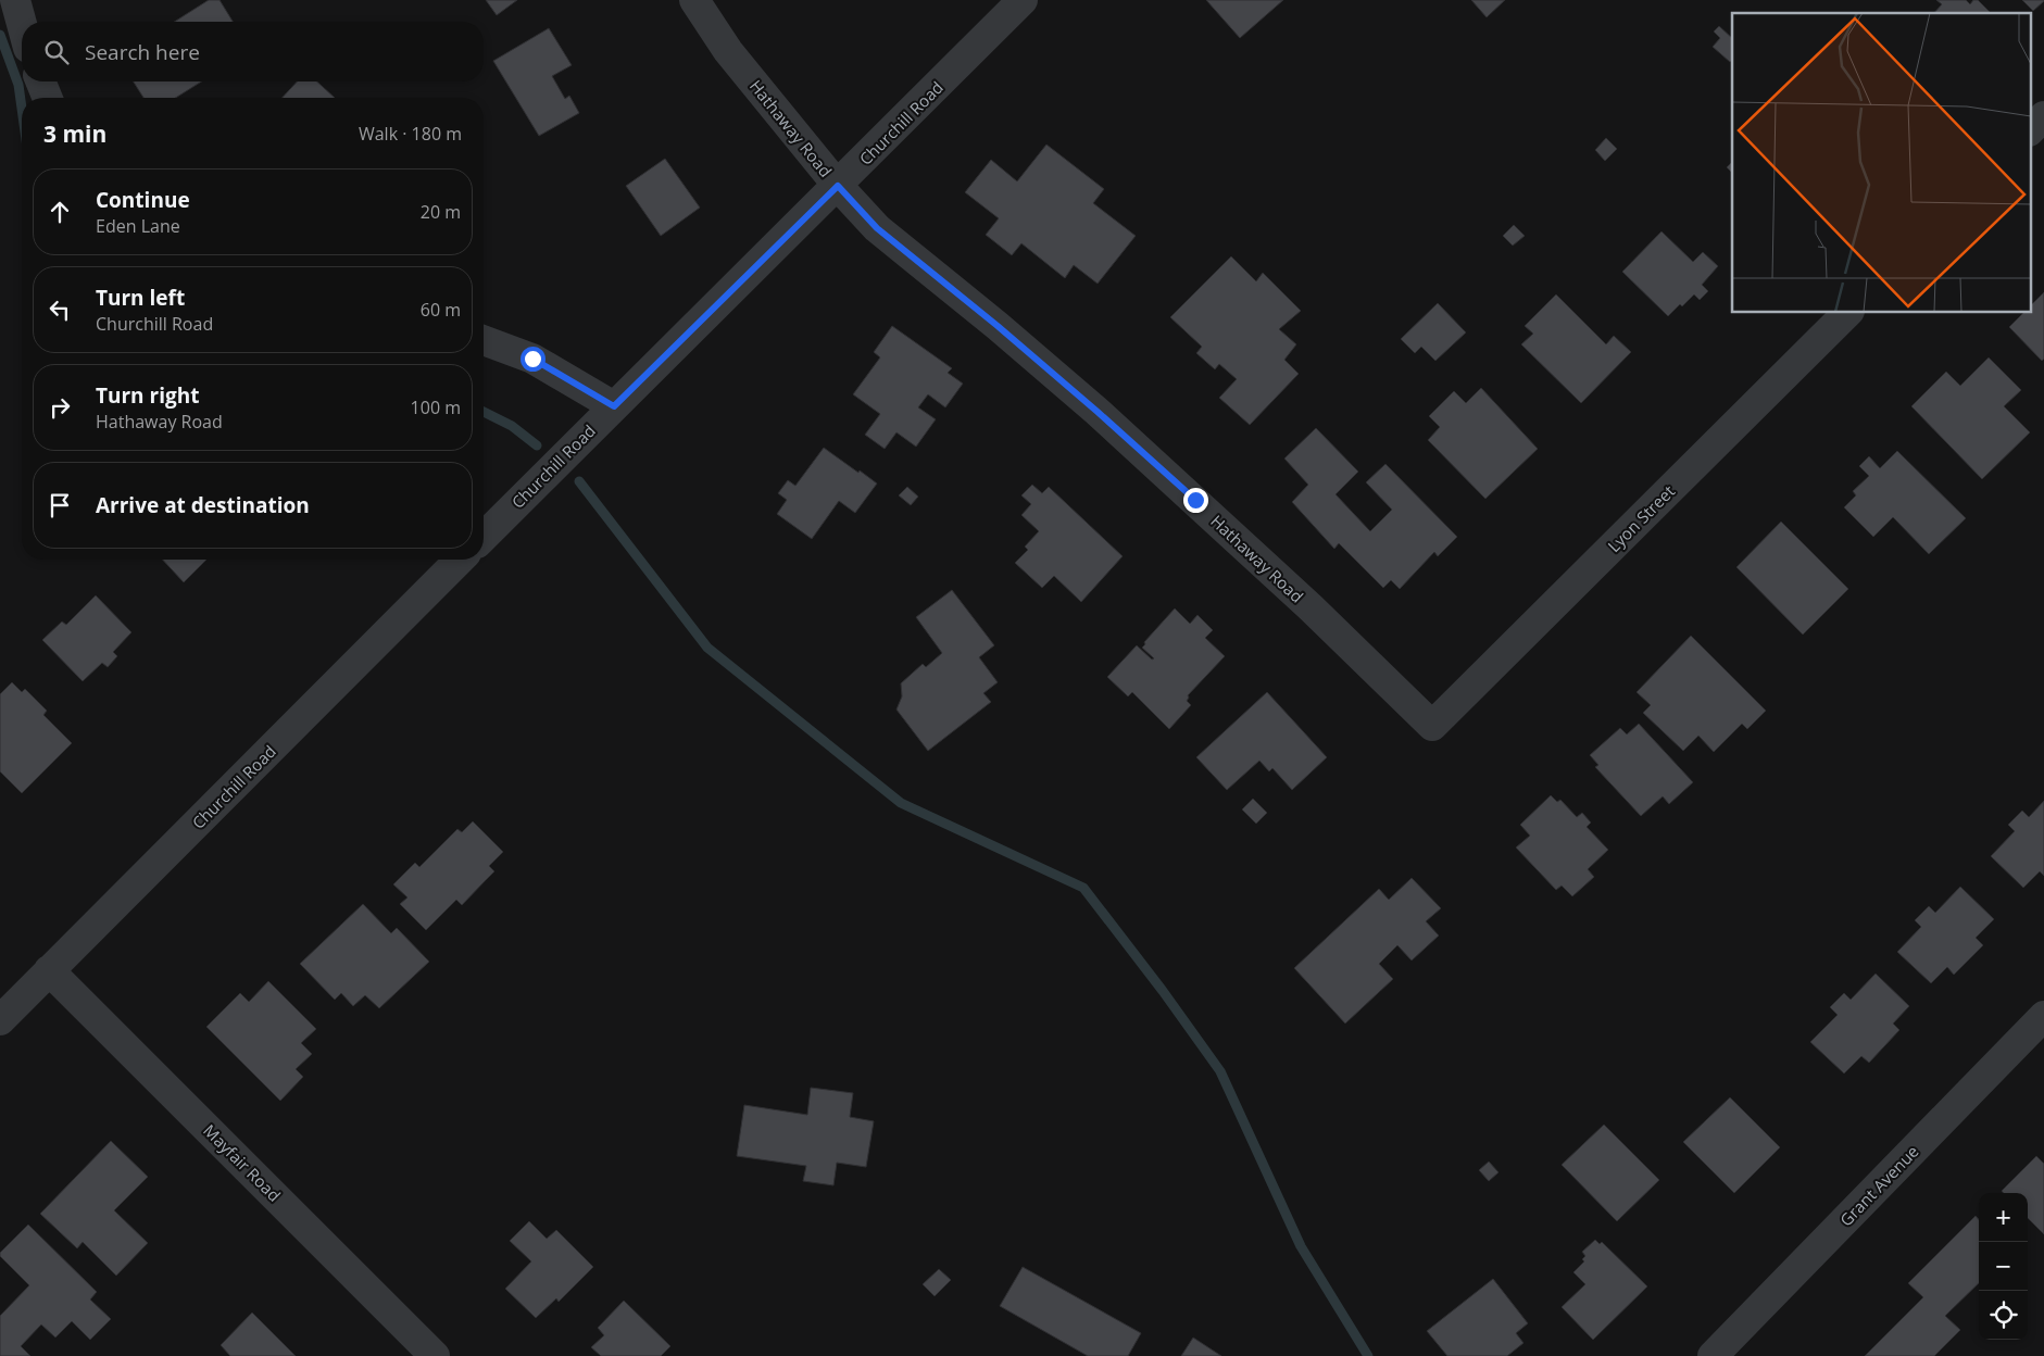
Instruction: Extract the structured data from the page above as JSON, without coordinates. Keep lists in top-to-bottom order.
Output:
{
  "streets": {
    "street": [
      "Churchill Road",
      "Hathaway Road",
      "Lyon Street",
      "Mayfair Road",
      "Grant Avenue"
    ]
  },
  "crossings": [
    ["Churchill Road", "Hathaway Road"],
    ["Churchill Road", "Mayfair Road"],
    ["Hathaway Road", "Lyon Street"]
  ],
  "page": {
    "search": "Search here",
    "heading": ["3 min", "Walk · 180 m"],
    "list": [
      ["Continue", "Eden Lane", "20 m"],
      ["Turn left", "Churchill Road", "60 m"],
      ["Turn right", "Hathaway Road", "100 m"],
      "Arrive at destination"
    ],
    "map_buttons": ["+", "−"]
  }
}
